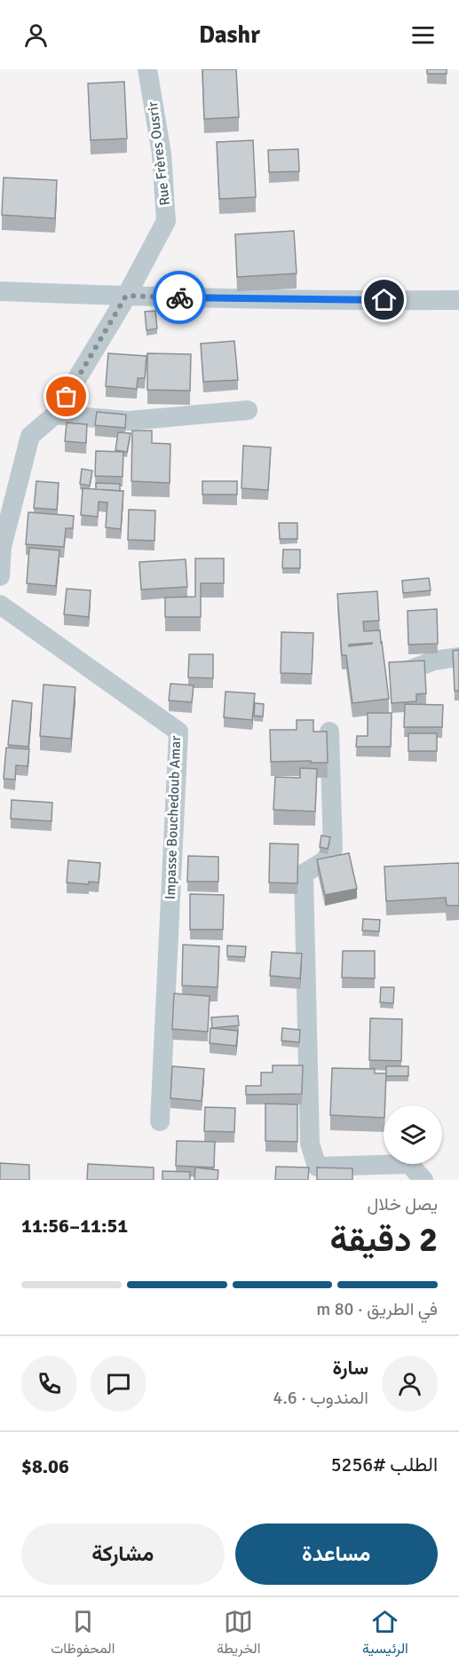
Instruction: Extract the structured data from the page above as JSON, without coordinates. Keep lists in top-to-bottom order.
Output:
{
  "streets": {
    "street": ["Rue Frères Ousrir", "Impasse Bouchedoub Amar"]
  },
  "page": {
    "header": "Dashr",
    "heading": ["2 دقيقة", "يصل خلال", "11:51–11:56"],
    "panel": [
      "سارة",
      "المندوب · 4.6",
      "الطلب #5256",
      "$8.06"
    ],
    "bar": "في الطريق · 80 m",
    "buttons": ["مساعدة", "مشاركة"],
    "tabs": ["الرئيسية", "الخريطة", "المحفوظات"]
  }
}
